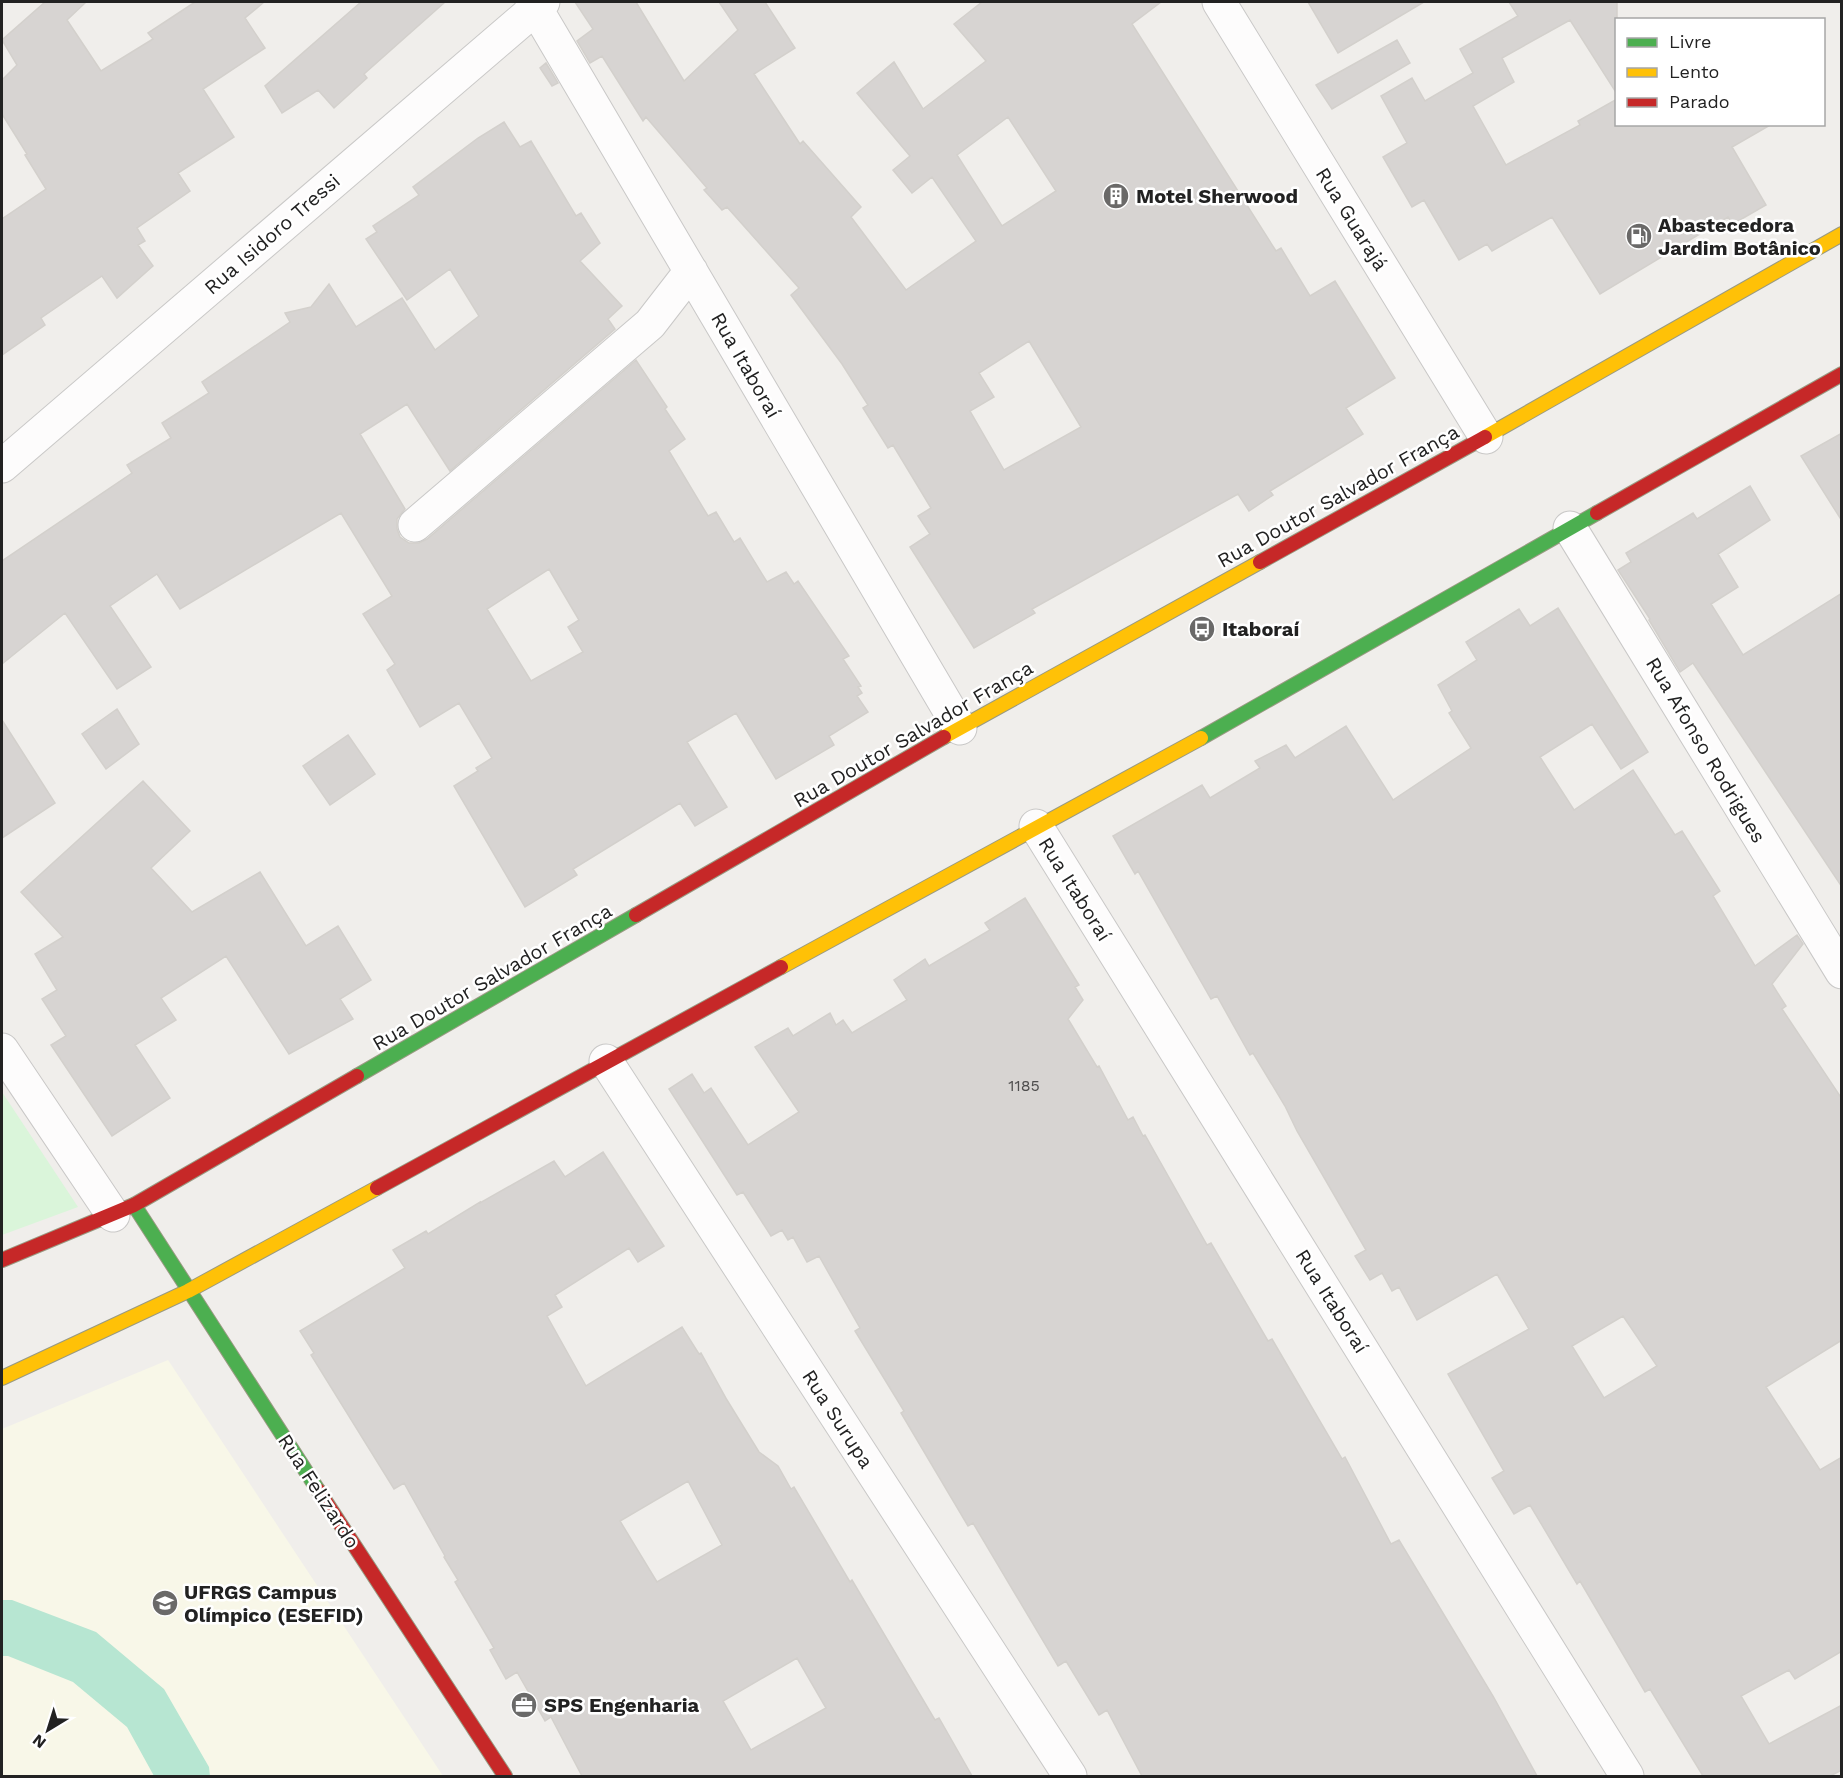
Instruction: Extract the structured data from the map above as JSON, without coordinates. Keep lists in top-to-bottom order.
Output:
{
  "streets": {
    "main road": ["Rua Doutor Salvador França", "Rua Felizardo"],
    "street": [
      "Rua Guarajá",
      "Rua Isidoro Tressi",
      "Rua Itaboraí",
      "Rua Afonso Rodrigues",
      "Rua Surupa"
    ]
  },
  "crossings": [
    ["Rua Guarajá", "Rua Doutor Salvador França"],
    ["Rua Isidoro Tressi", "Rua Itaboraí"],
    ["Rua Itaboraí", "Rua Doutor Salvador França"],
    ["Rua Doutor Salvador França", "Rua Felizardo"]
  ],
  "places": {
    "building": ["Motel Sherwood"],
    "fuel station": ["Abastecedora Jardim Botânico"],
    "bus stop": ["Itaboraí"],
    "school or university": ["UFRGS Campus Olímpico (ESEFID)"],
    "office": ["SPS Engenharia"]
  },
  "house_numbers": ["1185"],
  "legend": ["Livre", "Lento", "Parado"],
  "north": "bottom left"
}
